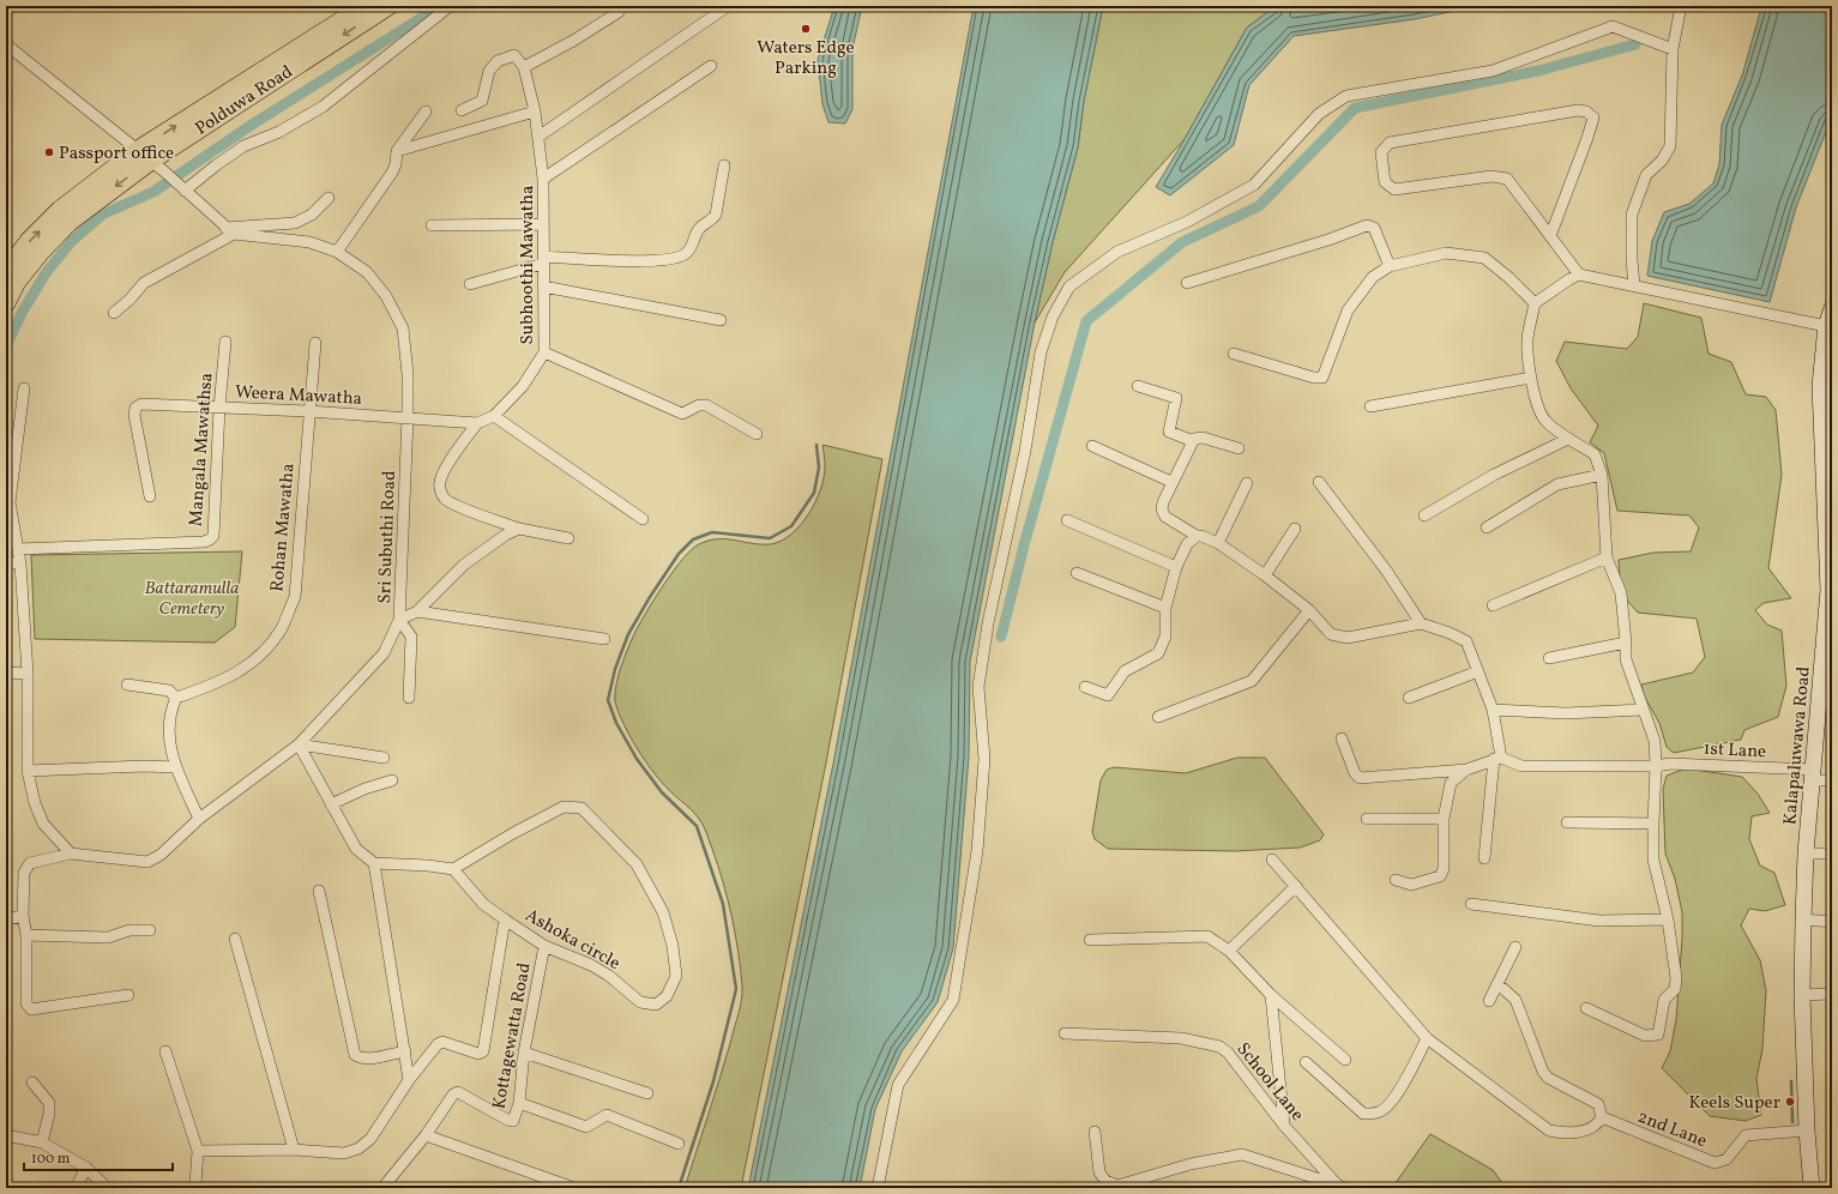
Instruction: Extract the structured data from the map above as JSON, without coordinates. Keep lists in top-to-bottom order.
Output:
{
  "streets": {
    "main road": ["Polduwa Road"],
    "street": [
      "Subhoothi Mawatha",
      "Weera Mawatha",
      "Mangala Mawathsa",
      "Rohan Mawatha",
      "Sri Subuthi Road",
      "Kalapaluwawa Road",
      "1st Lane",
      "Ashoka circle",
      "Kottagewatta Road",
      "School Lane",
      "2nd Lane"
    ]
  },
  "crossings": [
    ["Subhoothi Mawatha", "Weera Mawatha"],
    ["Subhoothi Mawatha", "Sri Subuthi Road"],
    ["Weera Mawatha", "Mangala Mawathsa"],
    ["Weera Mawatha", "Rohan Mawatha"],
    ["Weera Mawatha", "Sri Subuthi Road"],
    ["Kalapaluwawa Road", "1st Lane"],
    ["Kalapaluwawa Road", "2nd Lane"],
    ["Ashoka circle", "Kottagewatta Road"]
  ],
  "parks": ["Battaramulla Cemetery"],
  "places": ["Waters Edge Parking", "Passport office", "Keels Super"],
  "scale_bar": "100 m"
}
